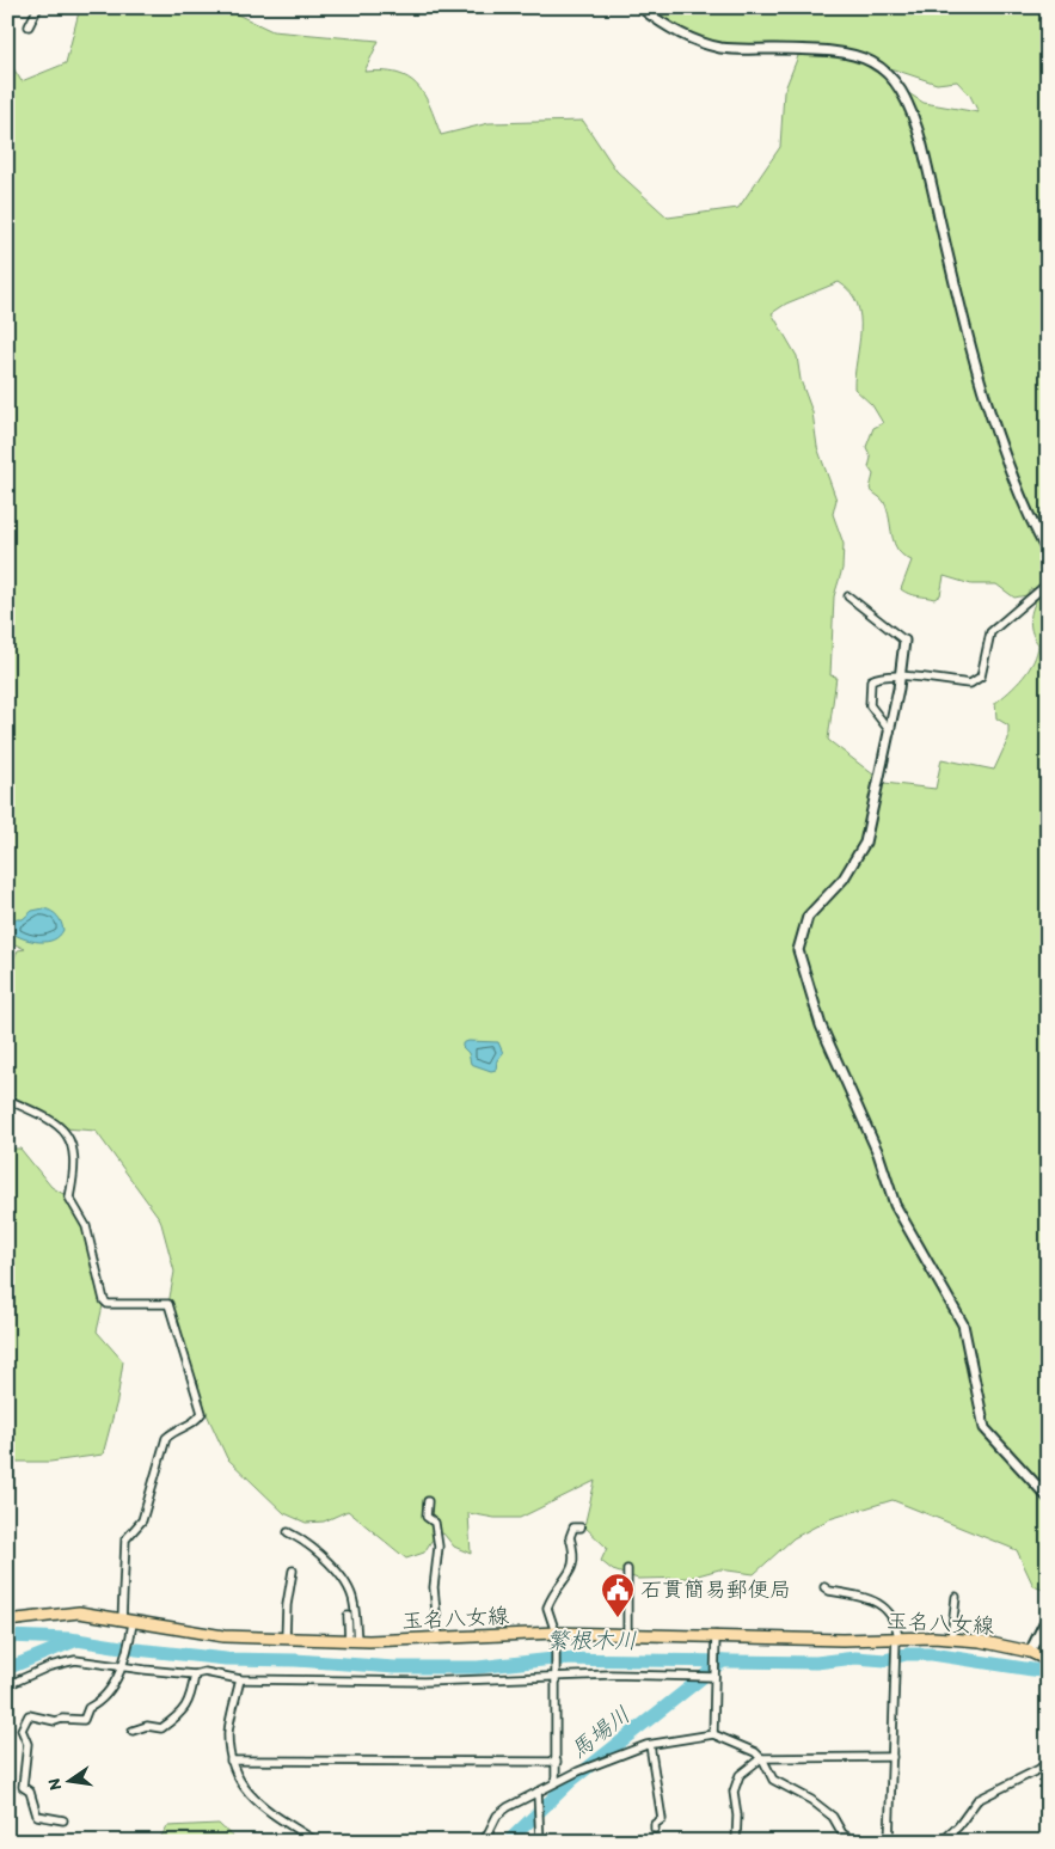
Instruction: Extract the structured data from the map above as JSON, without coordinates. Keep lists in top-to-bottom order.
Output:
{
  "streets": {
    "main road": ["玉名八女線"]
  },
  "water": ["繁根木川", "馬場川"],
  "places": {
    "public building": ["石貫簡易郵便局"]
  },
  "north": "left"
}
